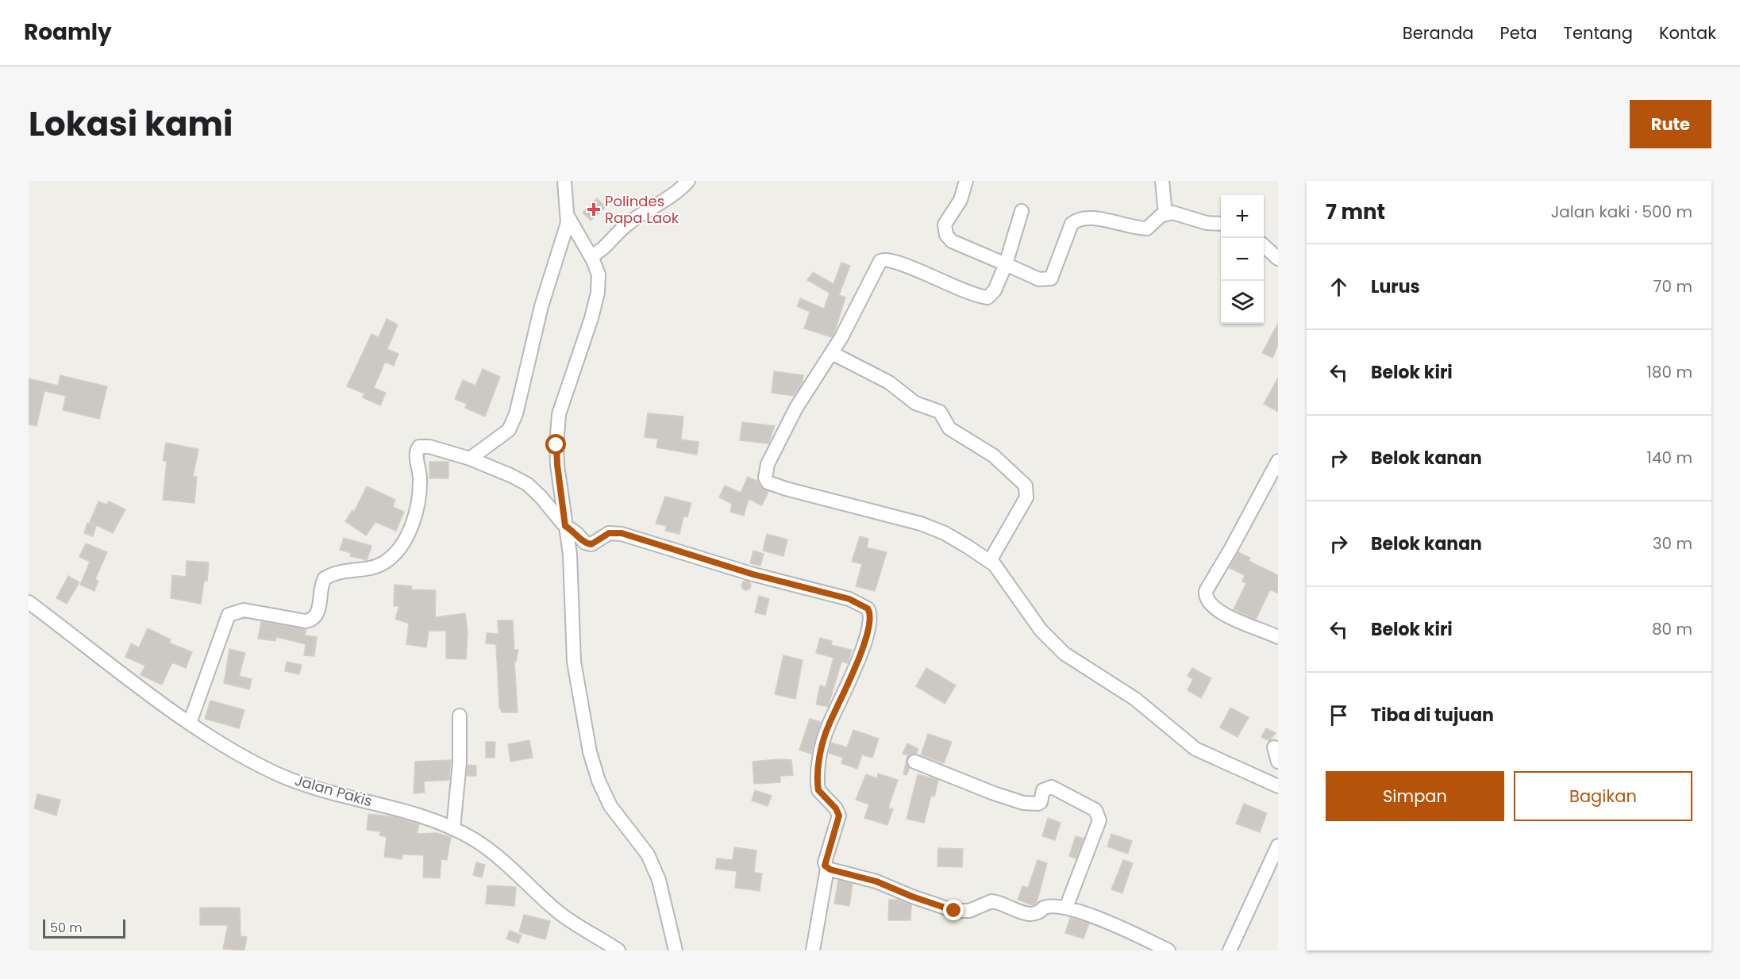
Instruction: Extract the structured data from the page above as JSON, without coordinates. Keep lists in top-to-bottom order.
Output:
{
  "streets": {
    "street": ["Jalan Pakis"]
  },
  "places": {
    "health": ["Polindes Rapa Laok"]
  },
  "scale_bar": "50 m",
  "page": {
    "header": "Roamly",
    "nav": [
      "Beranda",
      "Peta",
      "Tentang",
      "Kontak"
    ],
    "title": "Lokasi kami",
    "buttons": [
      "Rute",
      ["Simpan", "Bagikan"]
    ],
    "heading": ["7 mnt", "Jalan kaki · 500 m"],
    "map_buttons": ["+", "−"],
    "list": [
      ["Lurus", "70 m"],
      ["Belok kiri", "180 m"],
      ["Belok kanan", "140 m"],
      ["Belok kanan", "30 m"],
      ["Belok kiri", "80 m"],
      "Tiba di tujuan"
    ],
    "scale": "50 m"
  }
}
